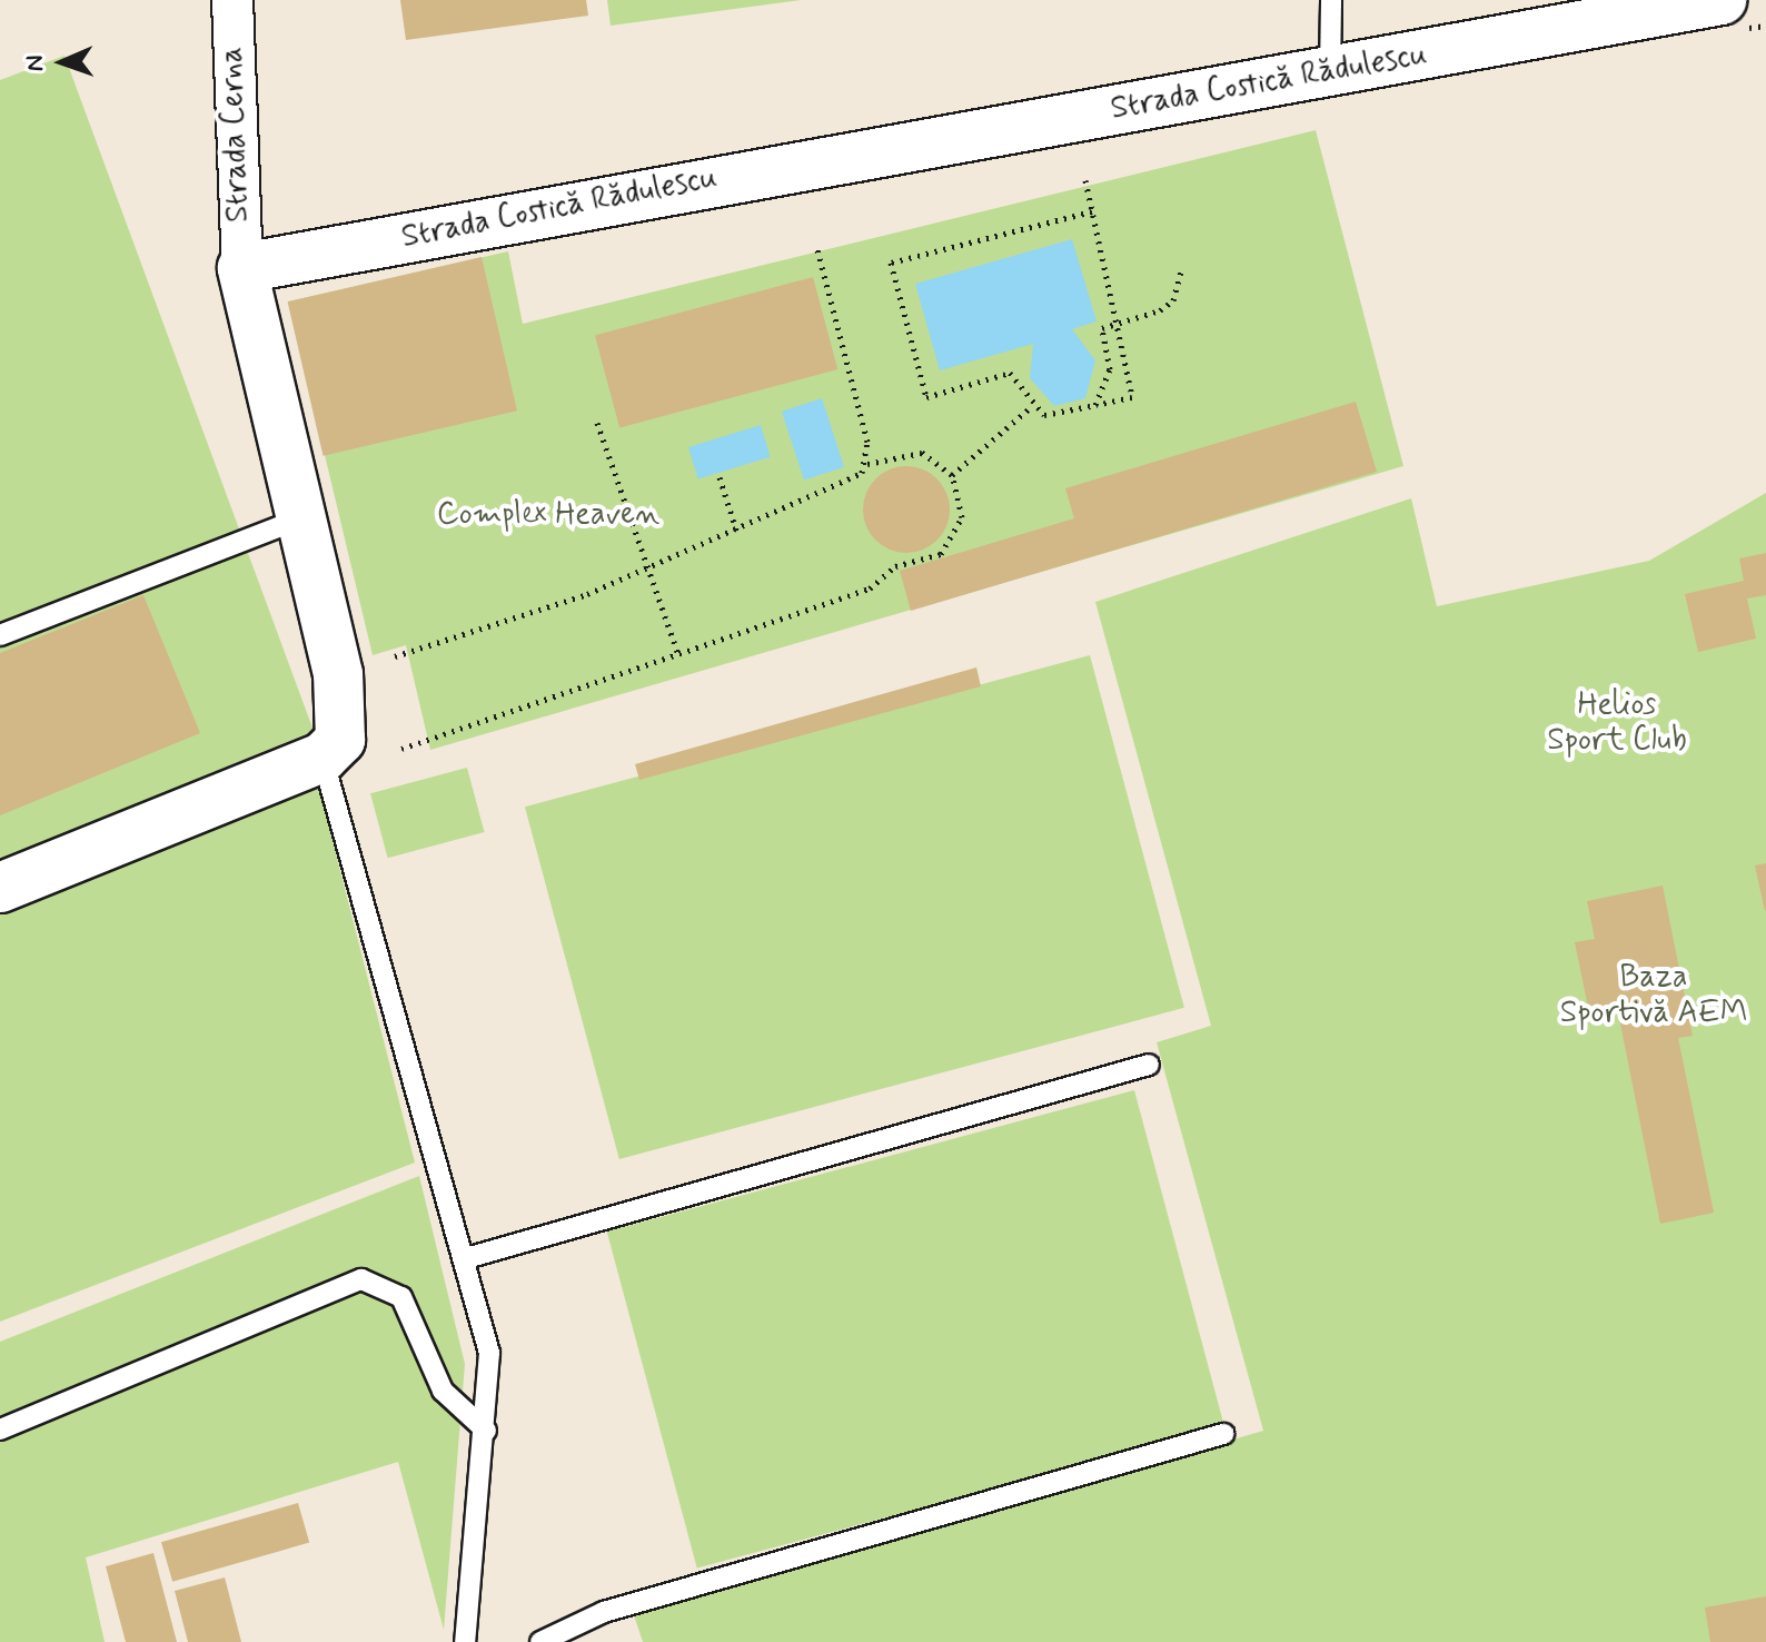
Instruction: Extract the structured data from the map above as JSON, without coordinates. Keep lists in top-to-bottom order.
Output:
{
  "streets": {
    "street": ["Strada Costică Rădulescu", "Strada Cerna"]
  },
  "crossings": [
    ["Strada Costică Rădulescu", "Strada Cerna"]
  ],
  "parks": ["Complex Heaven", "Helios Sport Club", "Baza Sportivă AEM"],
  "north": "left"
}
